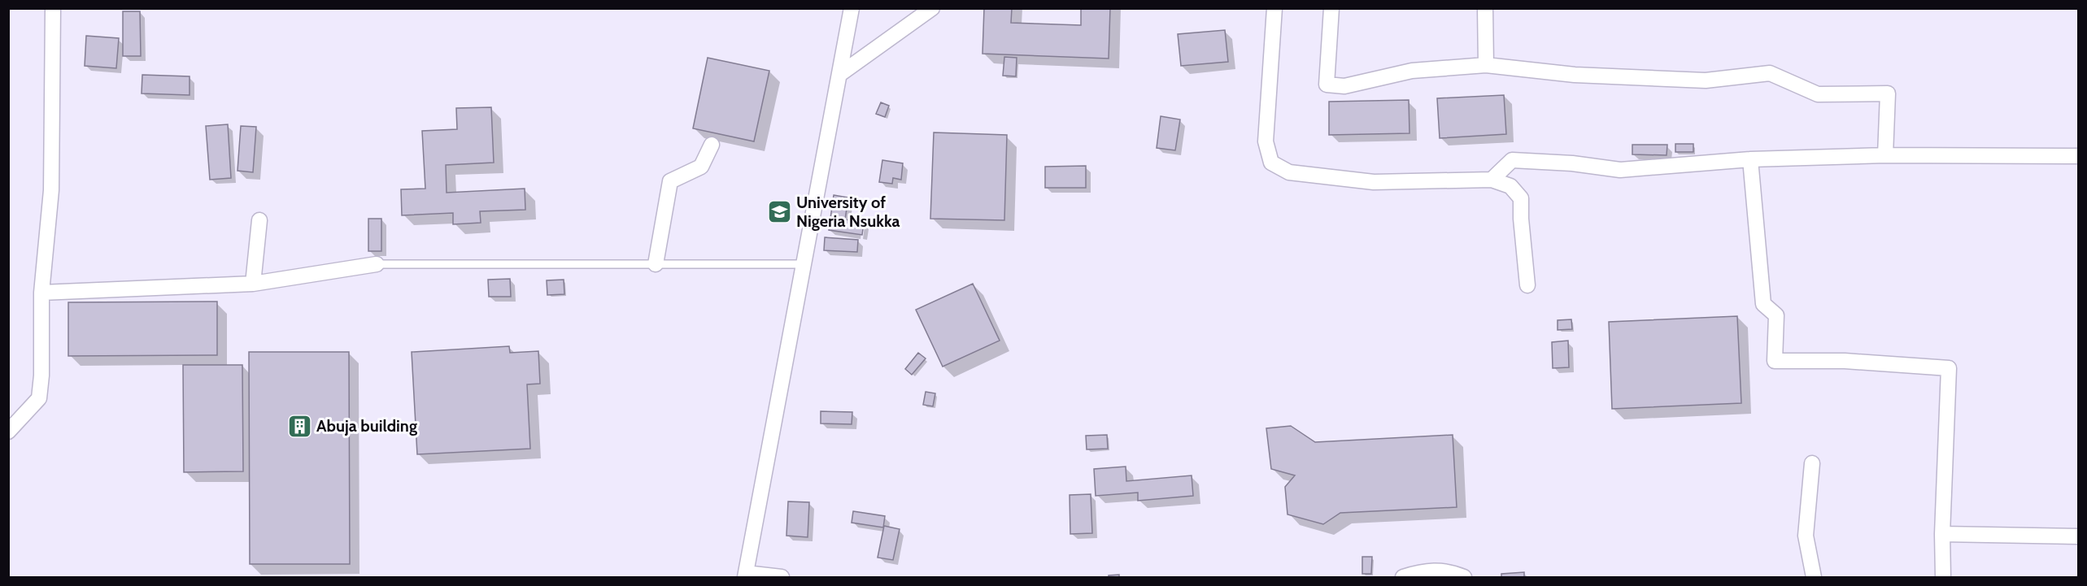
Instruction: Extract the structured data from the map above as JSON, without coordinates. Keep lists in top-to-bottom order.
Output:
{
  "places": {
    "school or university": ["University of Nigeria Nsukka"],
    "building": ["Abuja building"]
  }
}
